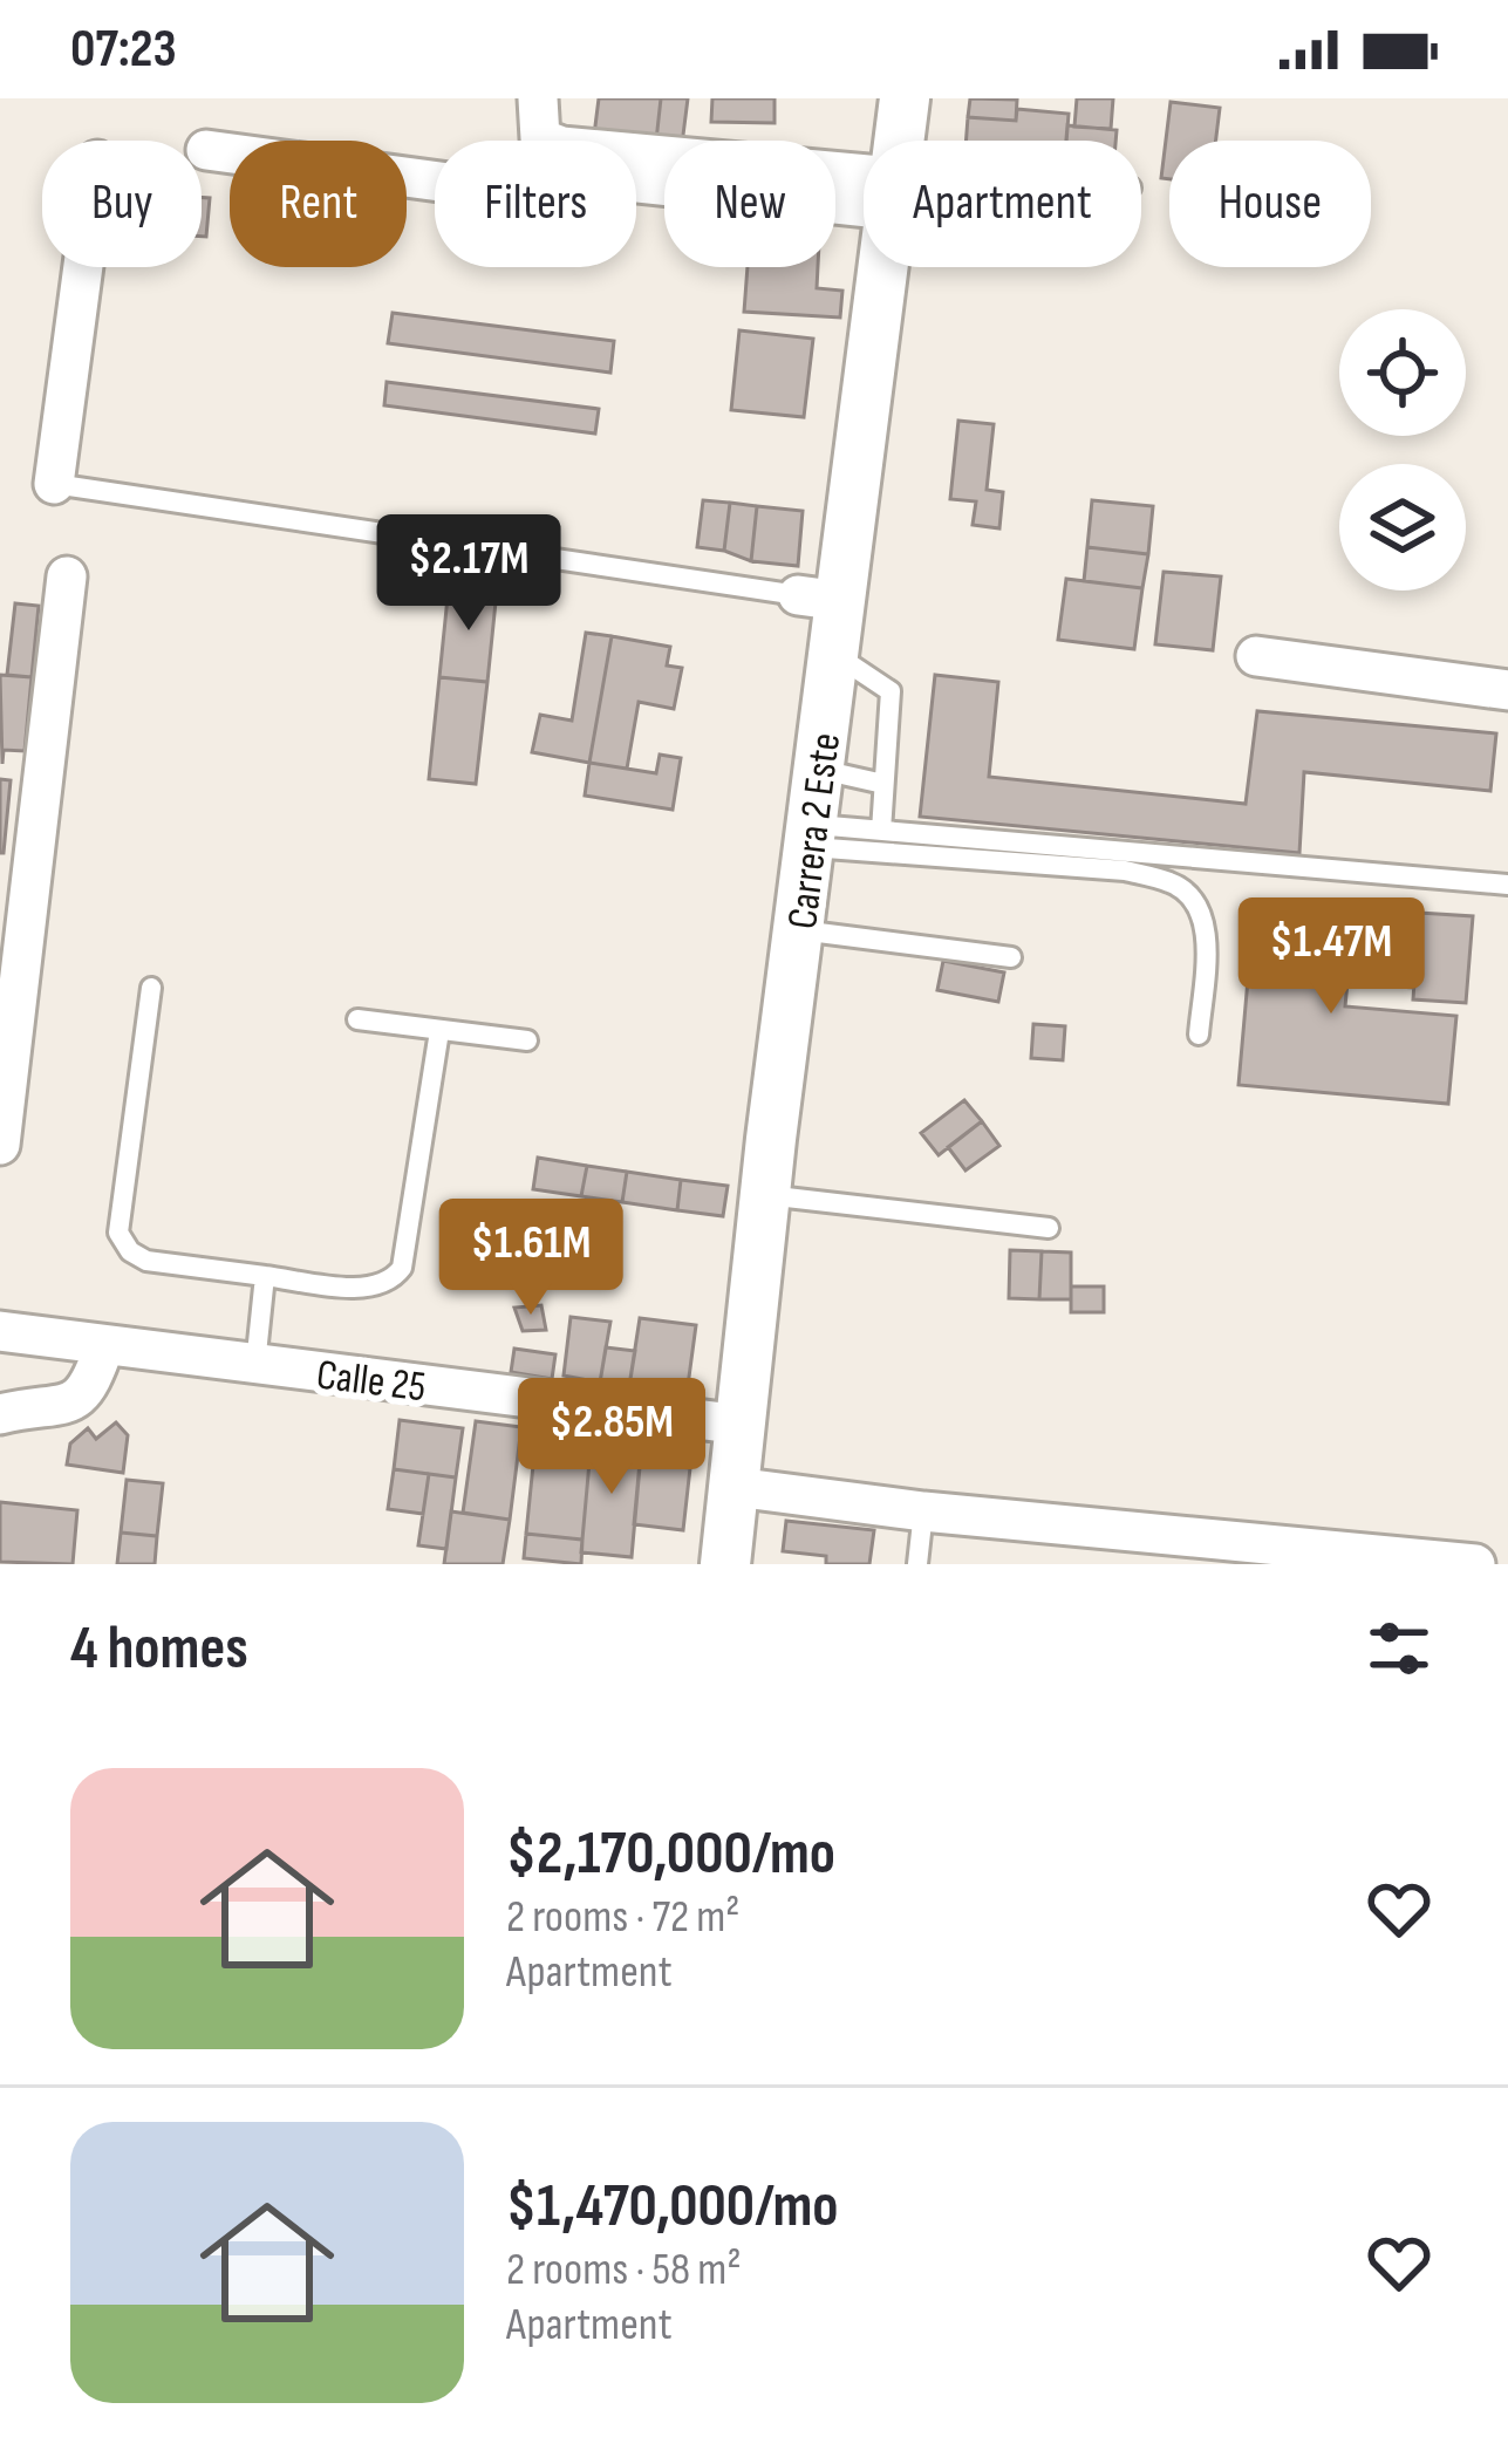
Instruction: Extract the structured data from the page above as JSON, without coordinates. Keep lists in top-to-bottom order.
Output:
{
  "streets": {
    "street": ["Carrera 2 Este", "Calle 25"]
  },
  "crossings": [
    ["Carrera 2 Este", "Calle 25"]
  ],
  "page": {
    "status": "07:23",
    "chip": [
      "Buy",
      "Rent",
      "Filters",
      "New",
      "Apartment",
      "House"
    ],
    "price": [
      "$2.17M",
      "$1.47M",
      "$1.61M",
      "$2.85M"
    ],
    "heading": "4 homes",
    "list": [
      {
        "name": "$2,170,000/mo",
        "note": "2 rooms · 72 m² · Apartment"
      },
      {
        "name": "$1,470,000/mo",
        "note": "2 rooms · 58 m² · Apartment"
      }
    ]
  }
}
